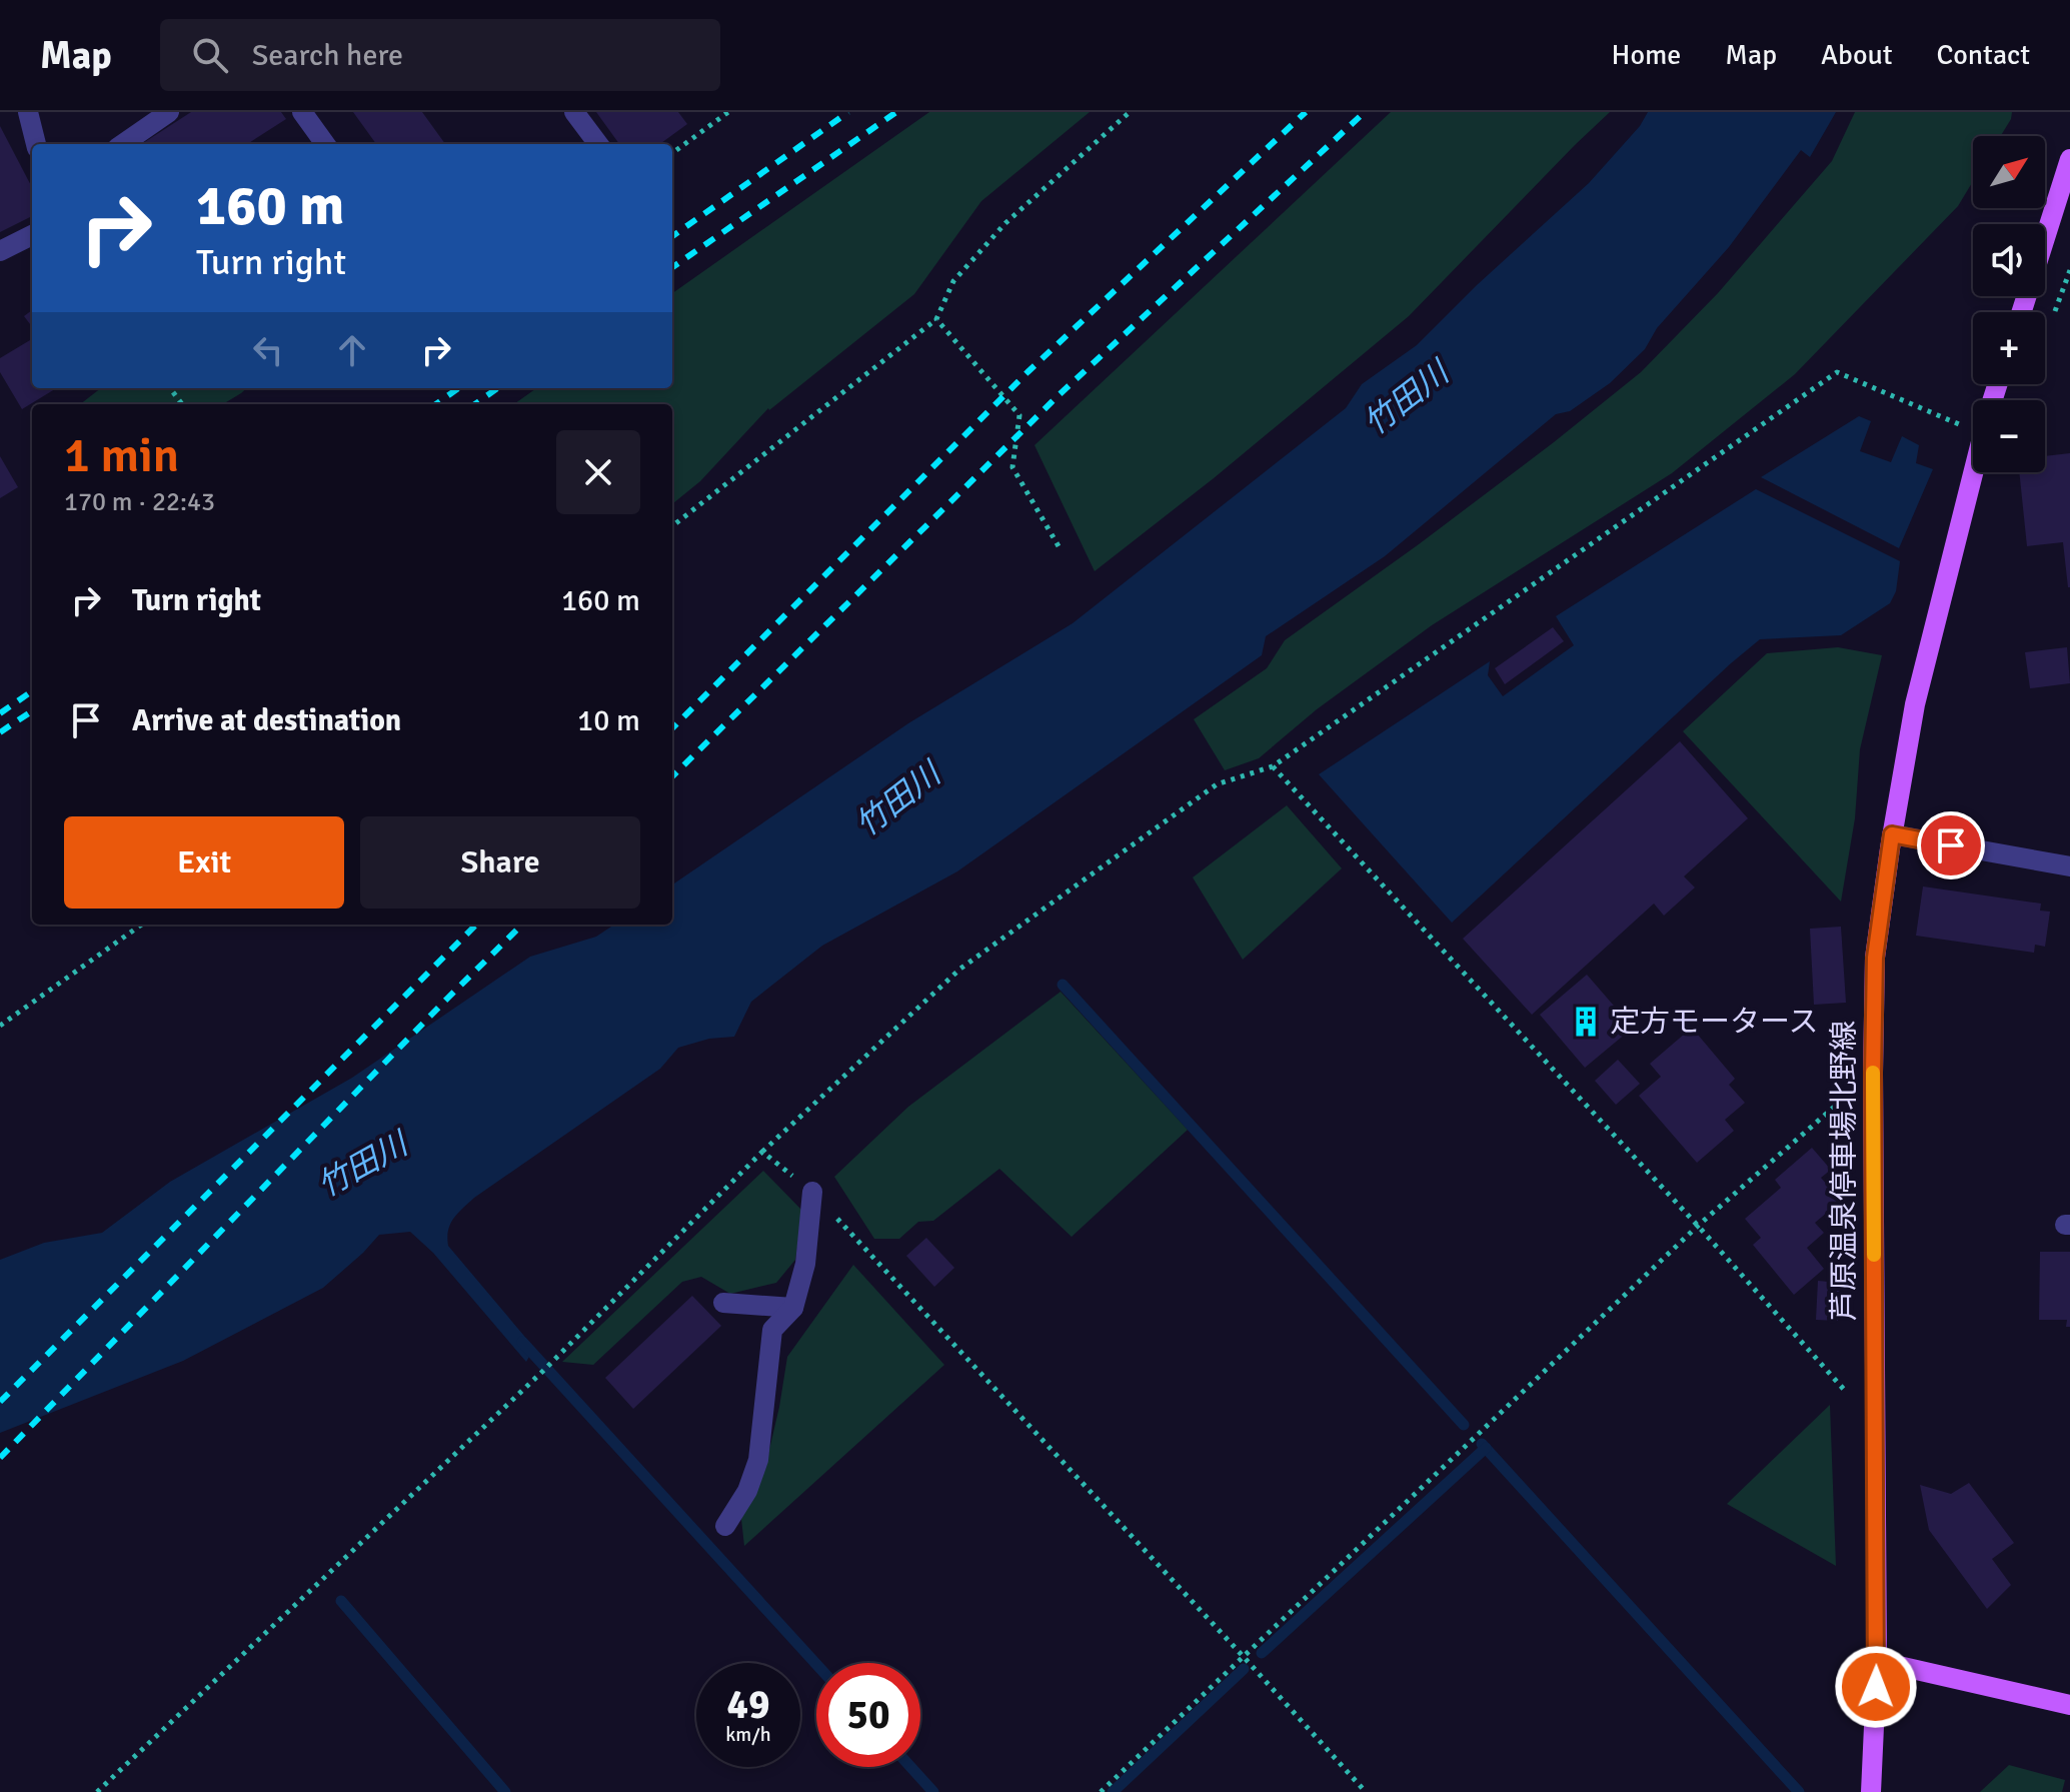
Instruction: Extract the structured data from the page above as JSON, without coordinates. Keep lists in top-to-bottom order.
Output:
{
  "streets": {
    "main road": ["芦原温泉停車場北野線"]
  },
  "water": ["竹田川"],
  "places": {
    "building": ["定方モータース"]
  },
  "north": "top right",
  "page": {
    "header": "Map",
    "search": "Search here",
    "nav": [
      "Home",
      "Map",
      "About",
      "Contact"
    ],
    "map_buttons": ["+", "−"],
    "turn": ["160 m", "Turn right"],
    "heading": ["1 min", "170 m · 22:43"],
    "list": [
      {
        "name": "Turn right",
        "value": "160 m"
      },
      {
        "name": "Arrive at destination",
        "value": "10 m"
      }
    ],
    "buttons": ["Exit", "Share"],
    "speed": "49 km/h",
    "limit": "50"
  }
}
